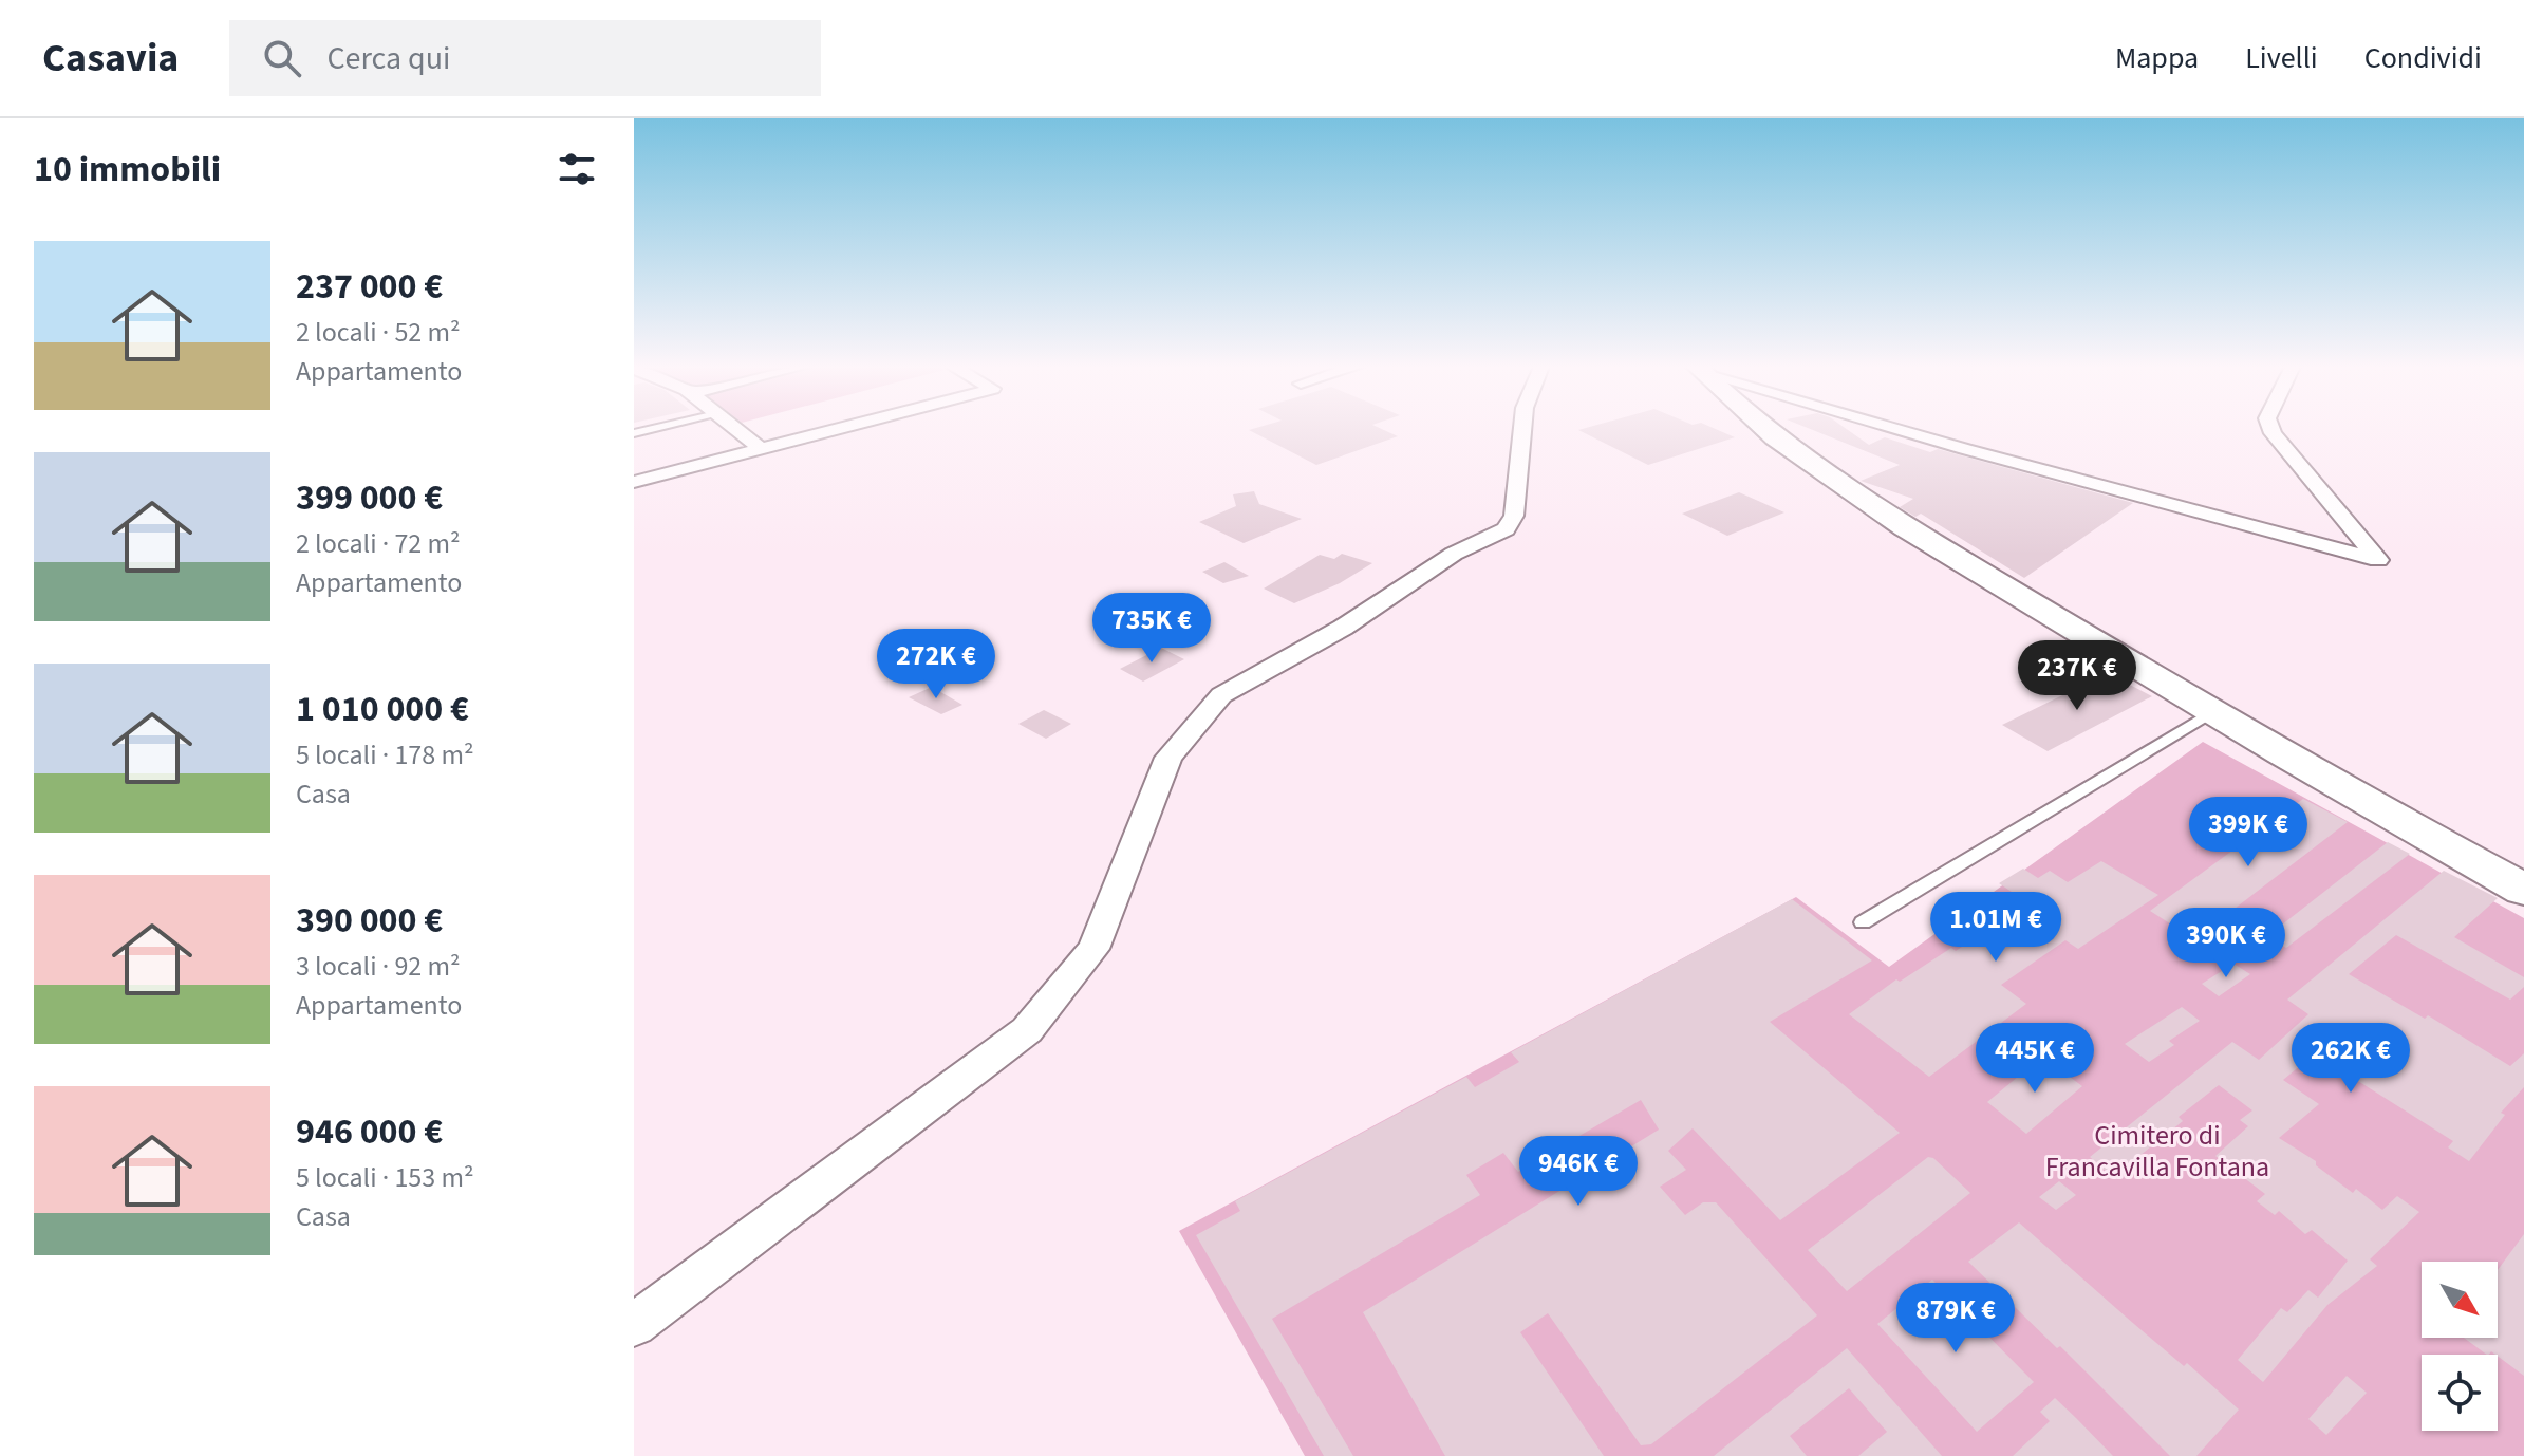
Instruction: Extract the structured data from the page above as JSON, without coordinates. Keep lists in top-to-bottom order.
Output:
{
  "parks": ["Cimitero di Francavilla Fontana"],
  "north": "bottom right",
  "page": {
    "header": "Casavia",
    "search": "Cerca qui",
    "nav": ["Mappa", "Livelli", "Condividi"],
    "heading": "10 immobili",
    "list": [
      {
        "name": "237 000 €",
        "note": "2 locali · 52 m² · Appartamento"
      },
      {
        "name": "399 000 €",
        "note": "2 locali · 72 m² · Appartamento"
      },
      {
        "name": "1 010 000 €",
        "note": "5 locali · 178 m² · Casa"
      },
      {
        "name": "390 000 €",
        "note": "3 locali · 92 m² · Appartamento"
      },
      {
        "name": "946 000 €",
        "note": "5 locali · 153 m² · Casa"
      }
    ],
    "price": [
      "735K €",
      "272K €",
      "237K €",
      "399K €",
      "1.01M €",
      "390K €",
      "445K €",
      "262K €",
      "946K €",
      "879K €"
    ]
  }
}
